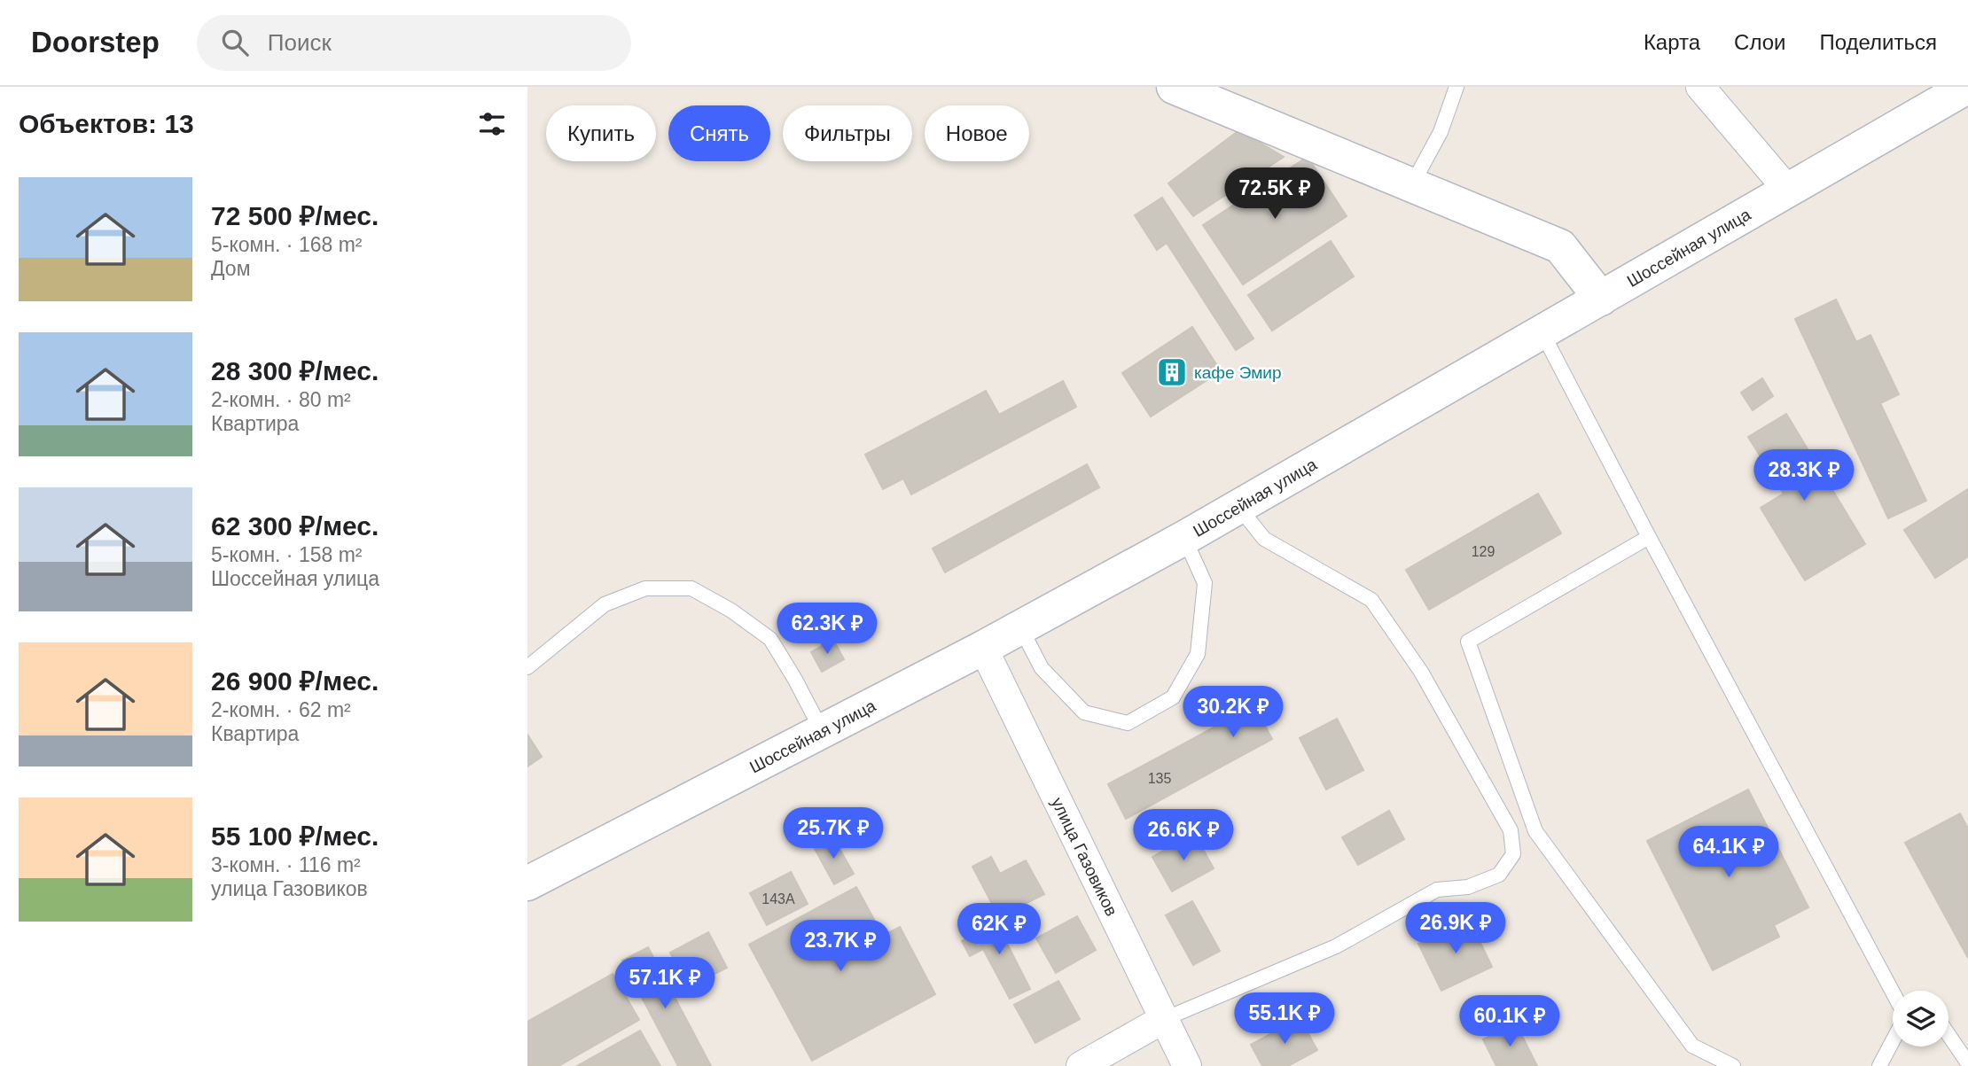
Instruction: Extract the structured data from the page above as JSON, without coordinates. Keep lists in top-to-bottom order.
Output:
{
  "streets": {
    "main road": ["Шоссейная улица"],
    "street": ["улица Газовиков"]
  },
  "crossings": [
    ["Шоссейная улица", "улица Газовиков"]
  ],
  "places": {
    "building": ["кафе Эмир"]
  },
  "house_numbers": ["129", "135", "143А"],
  "page": {
    "header": "Doorstep",
    "search": "Поиск",
    "nav": ["Карта", "Слои", "Поделиться"],
    "heading": "Объектов: 13",
    "chip": [
      "Купить",
      "Снять",
      "Фильтры",
      "Новое"
    ],
    "list": [
      {
        "name": "72 500 ₽/мес.",
        "note": "5-комн. · 168 m² · Дом"
      },
      {
        "name": "28 300 ₽/мес.",
        "note": "2-комн. · 80 m² · Квартира"
      },
      {
        "name": "62 300 ₽/мес.",
        "note": "5-комн. · 158 m² · Шоссейная улица"
      },
      {
        "name": "26 900 ₽/мес.",
        "note": "2-комн. · 62 m² · Квартира"
      },
      {
        "name": "55 100 ₽/мес.",
        "note": "3-комн. · 116 m² · улица Газовиков"
      }
    ],
    "price": [
      "72.5K ₽",
      "28.3K ₽",
      "62.3K ₽",
      "30.2K ₽",
      "25.7K ₽",
      "26.6K ₽",
      "64.1K ₽",
      "26.9K ₽",
      "62K ₽",
      "23.7K ₽",
      "57.1K ₽",
      "55.1K ₽",
      "60.1K ₽"
    ]
  }
}
